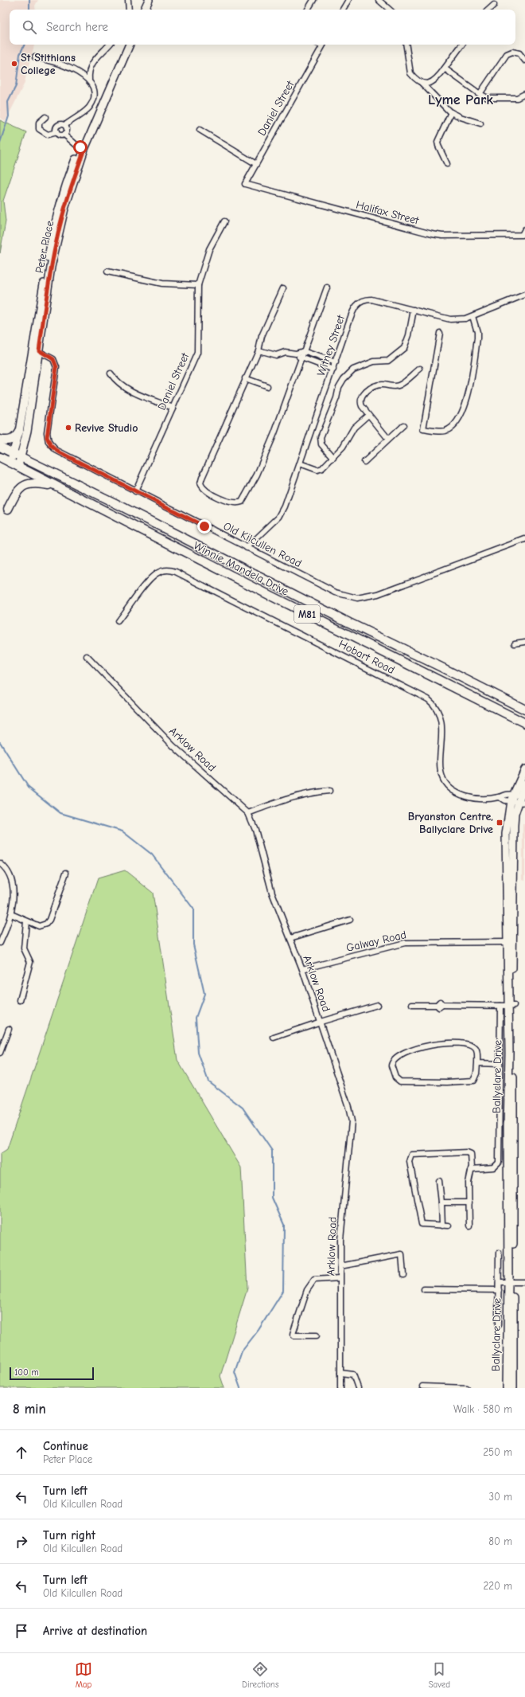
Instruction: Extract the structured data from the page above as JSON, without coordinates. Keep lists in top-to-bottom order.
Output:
{
  "streets": {
    "main road": ["Winnie Mandela Drive", "M81"],
    "street": [
      "Daniel Street",
      "Halifax Street",
      "Peter Place",
      "Witney Street",
      "Old Kilcullen Road",
      "Hobart Road",
      "Arklow Road",
      "Galway Road",
      "Ballyclare Drive"
    ]
  },
  "crossings": [
    ["Daniel Street", "Halifax Street"],
    ["Daniel Street", "Old Kilcullen Road"],
    ["Peter Place", "Old Kilcullen Road"],
    ["Peter Place", "Winnie Mandela Drive"],
    ["Witney Street", "Old Kilcullen Road"],
    ["Hobart Road", "Ballyclare Drive"],
    ["Arklow Road", "Galway Road"],
    ["Galway Road", "Ballyclare Drive"]
  ],
  "districts": ["Lyme Park"],
  "places": {
    "other": ["St Stithians College", "Revive Studio"],
    "transit": ["Bryanston Centre, Ballyclare Drive"]
  },
  "scale_bar": "100 m",
  "page": {
    "search": "Search here",
    "scale": "100 m",
    "heading": ["8 min", "Walk · 580 m"],
    "list": [
      ["Continue", "Peter Place", "250 m"],
      ["Turn left", "Old Kilcullen Road", "30 m"],
      ["Turn right", "Old Kilcullen Road", "80 m"],
      ["Turn left", "Old Kilcullen Road", "220 m"],
      "Arrive at destination"
    ],
    "nav": ["Map", "Directions", "Saved"]
  }
}
